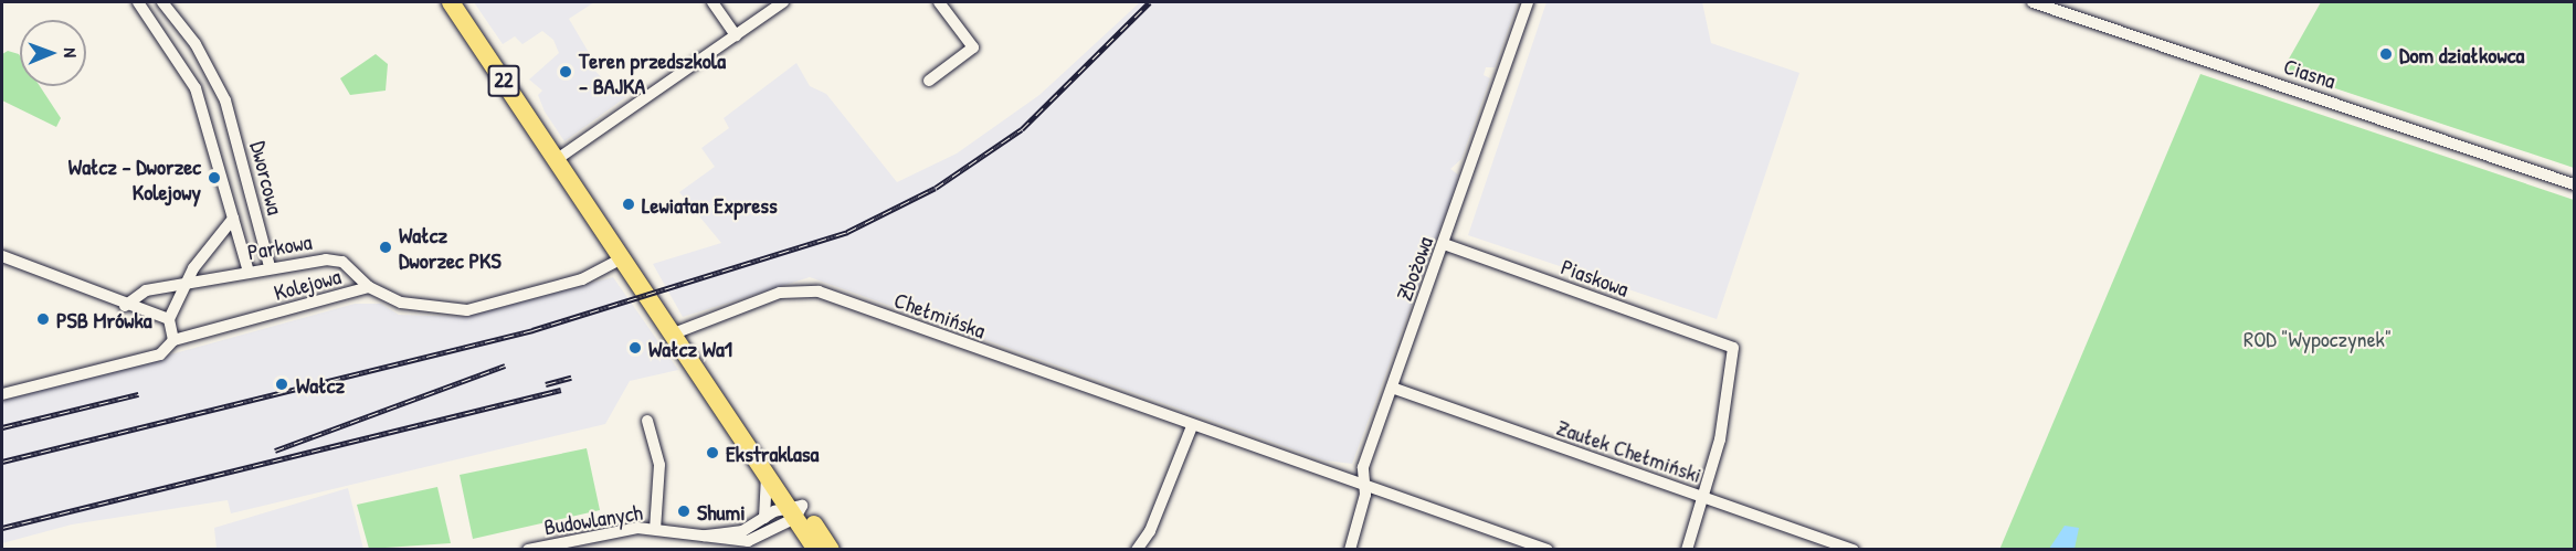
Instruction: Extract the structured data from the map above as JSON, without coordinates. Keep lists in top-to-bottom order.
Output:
{
  "streets": {
    "main road": ["22"],
    "street": [
      "Ciasna",
      "Dworcowa",
      "Parkowa",
      "Zbożowa",
      "Piaskowa",
      "Kolejowa",
      "Chełmińska",
      "Zaułek Chełmiński",
      "Budowlanych"
    ]
  },
  "crossings": [
    ["22", "Kolejowa"],
    ["22", "Chełmińska"],
    ["22", "Budowlanych"],
    ["Dworcowa", "Parkowa"],
    ["Parkowa", "Kolejowa"],
    ["Zbożowa", "Piaskowa"],
    ["Zbożowa", "Chełmińska"],
    ["Zbożowa", "Zaułek Chełmiński"],
    ["Piaskowa", "Zaułek Chełmiński"]
  ],
  "parks": ["ROD \"Wypoczynek\""],
  "places": [
    "Dom działkowca",
    "Teren przedszkola - BAJKA",
    "Wałcz - Dworzec Kolejowy",
    "Lewiatan Express",
    "Wałcz Dworzec PKS",
    "PSB Mrówka",
    "Wałcz Wa1",
    "Wałcz",
    "Ekstraklasa",
    "Shumi"
  ],
  "north": "right"
}
